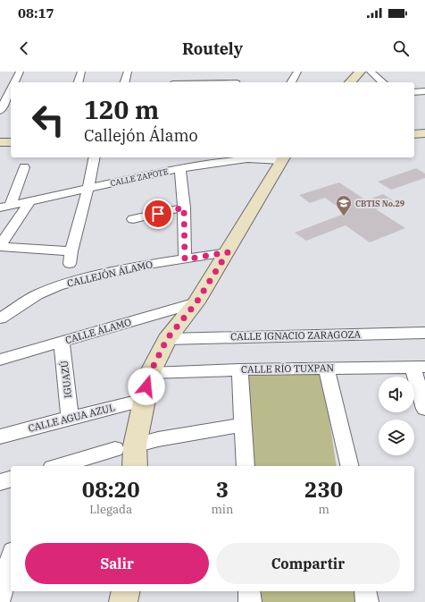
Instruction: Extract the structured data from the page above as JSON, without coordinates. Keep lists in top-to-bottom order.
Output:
{
  "streets": {
    "street": [
      "CALLE ZAPOTE",
      "CALLEJÓN ÁLAMO",
      "CALLE ÁLAMO",
      "CALLE IGNACIO ZARAGOZA",
      "CALLE RÍO TUXPAN",
      "IGUAZÚ",
      "CALLE AGUA AZUL"
    ]
  },
  "crossings": [
    ["CALLE ÁLAMO", "IGUAZÚ"],
    ["IGUAZÚ", "CALLE AGUA AZUL"]
  ],
  "places": {
    "school or university": ["CBTIS No.29"]
  },
  "page": {
    "status": "08:17",
    "header": "Routely",
    "turn": ["120 m", "Callejón Álamo"],
    "eta": [
      "08:20",
      "Llegada",
      "3",
      "min",
      "230",
      "m"
    ],
    "buttons": ["Salir", "Compartir"]
  }
}
